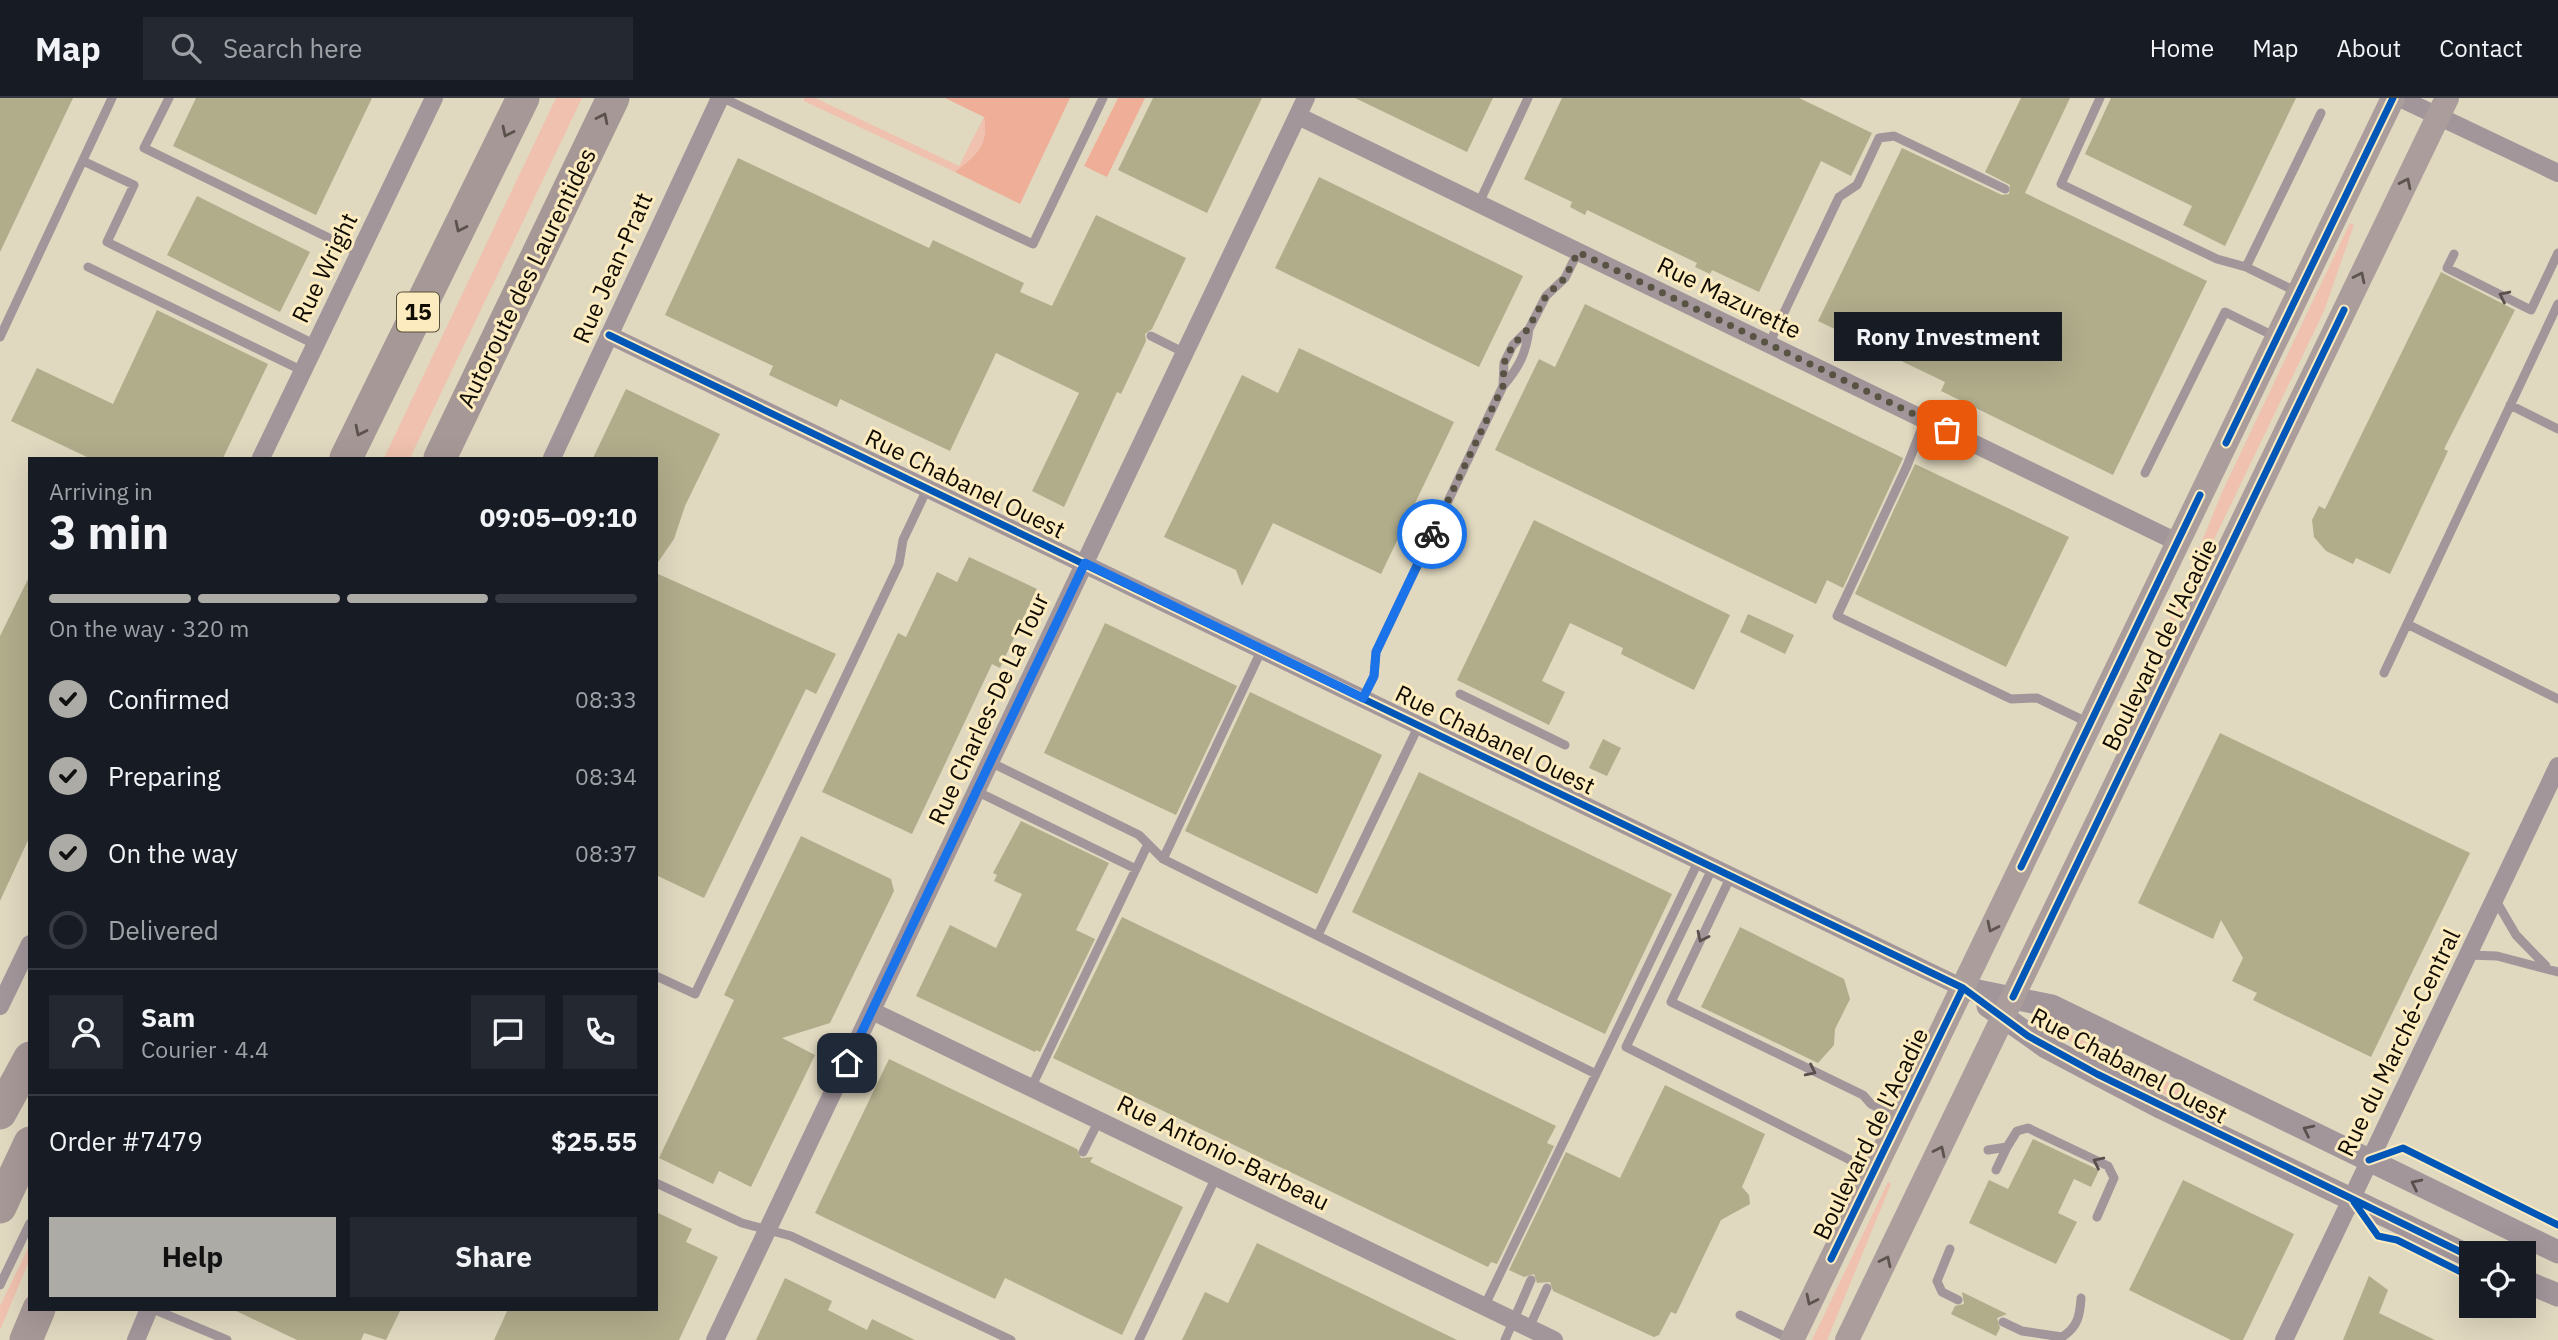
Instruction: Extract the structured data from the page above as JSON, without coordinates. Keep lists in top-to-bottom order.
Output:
{
  "streets": {
    "highway": ["Autoroute des Laurentides", "15"],
    "main road": ["Boulevard de l'Acadie"],
    "street": [
      "Rue Wright",
      "Rue Jean-Pratt",
      "Rue Mazurette",
      "Rue Chabanel Ouest",
      "Rue Charles-De La Tour",
      "Rue du Marché-Central",
      "Rue Antonio-Barbeau"
    ]
  },
  "crossings": [
    ["Rue Jean-Pratt", "Rue Chabanel Ouest"],
    ["Rue Mazurette", "Boulevard de l'Acadie"],
    ["Rue Mazurette", "Rue Charles-De La Tour"],
    ["Rue Chabanel Ouest", "Boulevard de l'Acadie"],
    ["Rue Chabanel Ouest", "Rue Charles-De La Tour"],
    ["Rue Chabanel Ouest", "Rue du Marché-Central"],
    ["Rue Charles-De La Tour", "Rue Antonio-Barbeau"]
  ],
  "places": ["Rony Investment"],
  "page": {
    "header": "Map",
    "search": "Search here",
    "nav": [
      "Home",
      "Map",
      "About",
      "Contact"
    ],
    "bubble": "Rony Investment",
    "heading": ["3 min", "Arriving in", "09:05–09:10"],
    "panel": [
      "Sam",
      "Courier · 4.4",
      "Order #7479",
      "$25.55"
    ],
    "bar": "On the way · 320 m",
    "list": [
      ["Confirmed", "08:33"],
      ["Preparing", "08:34"],
      ["On the way", "08:37"],
      "Delivered"
    ],
    "buttons": ["Help", "Share"]
  }
}
